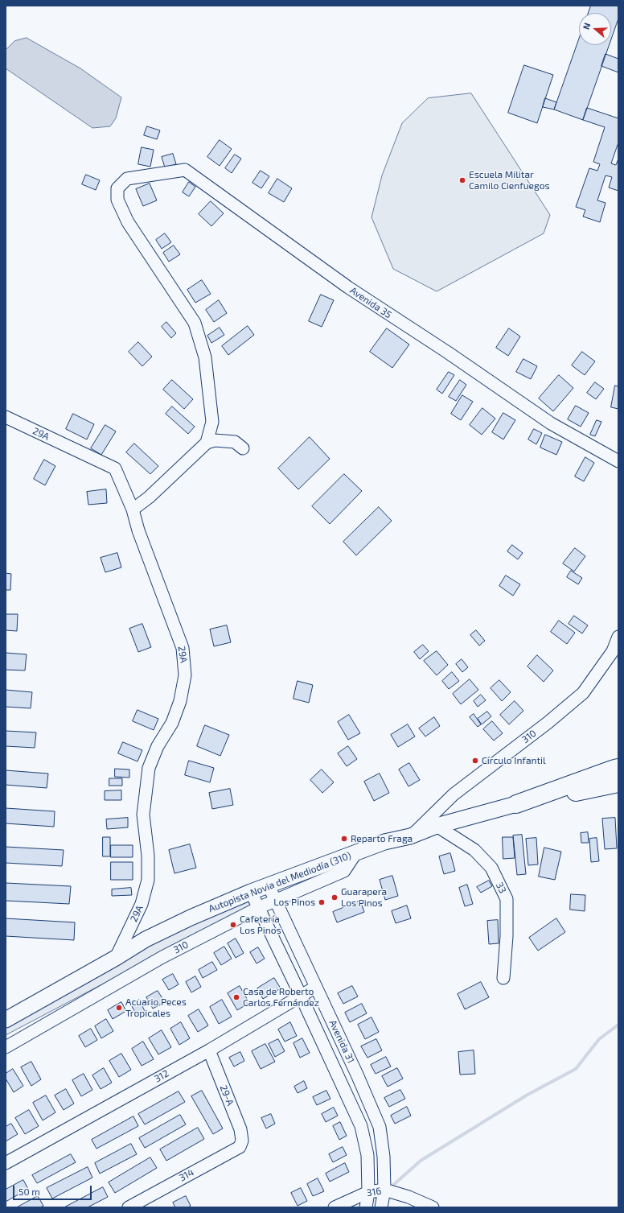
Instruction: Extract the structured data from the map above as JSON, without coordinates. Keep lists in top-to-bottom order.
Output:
{
  "streets": {
    "main road": ["Autopista Novia del Mediodía (310)"],
    "street": [
      "Avenida 35",
      "29A",
      "310",
      "33",
      "Avenida 31",
      "312",
      "29-A",
      "314",
      "316"
    ]
  },
  "crossings": [
    ["29A", "Autopista Novia del Mediodía (310)"],
    ["310", "Autopista Novia del Mediodía (310)"],
    ["310", "Avenida 31"],
    ["Autopista Novia del Mediodía (310)", "33"],
    ["Autopista Novia del Mediodía (310)", "Avenida 31"],
    ["Avenida 31", "312"],
    ["Avenida 31", "316"],
    ["312", "29-A"],
    ["29-A", "314"]
  ],
  "places": [
    "Escuela Militar Camilo Cienfuegos",
    "Círculo Infantil",
    "Reparto Fraga",
    "Guarapera Los Pinos",
    "Los Pinos",
    "Cafetería Los Pinos",
    "Casa de Roberto Carlos Fernández",
    "Acuario Peces Tropicales"
  ],
  "scale_bar": "50 m",
  "north": "left"
}
